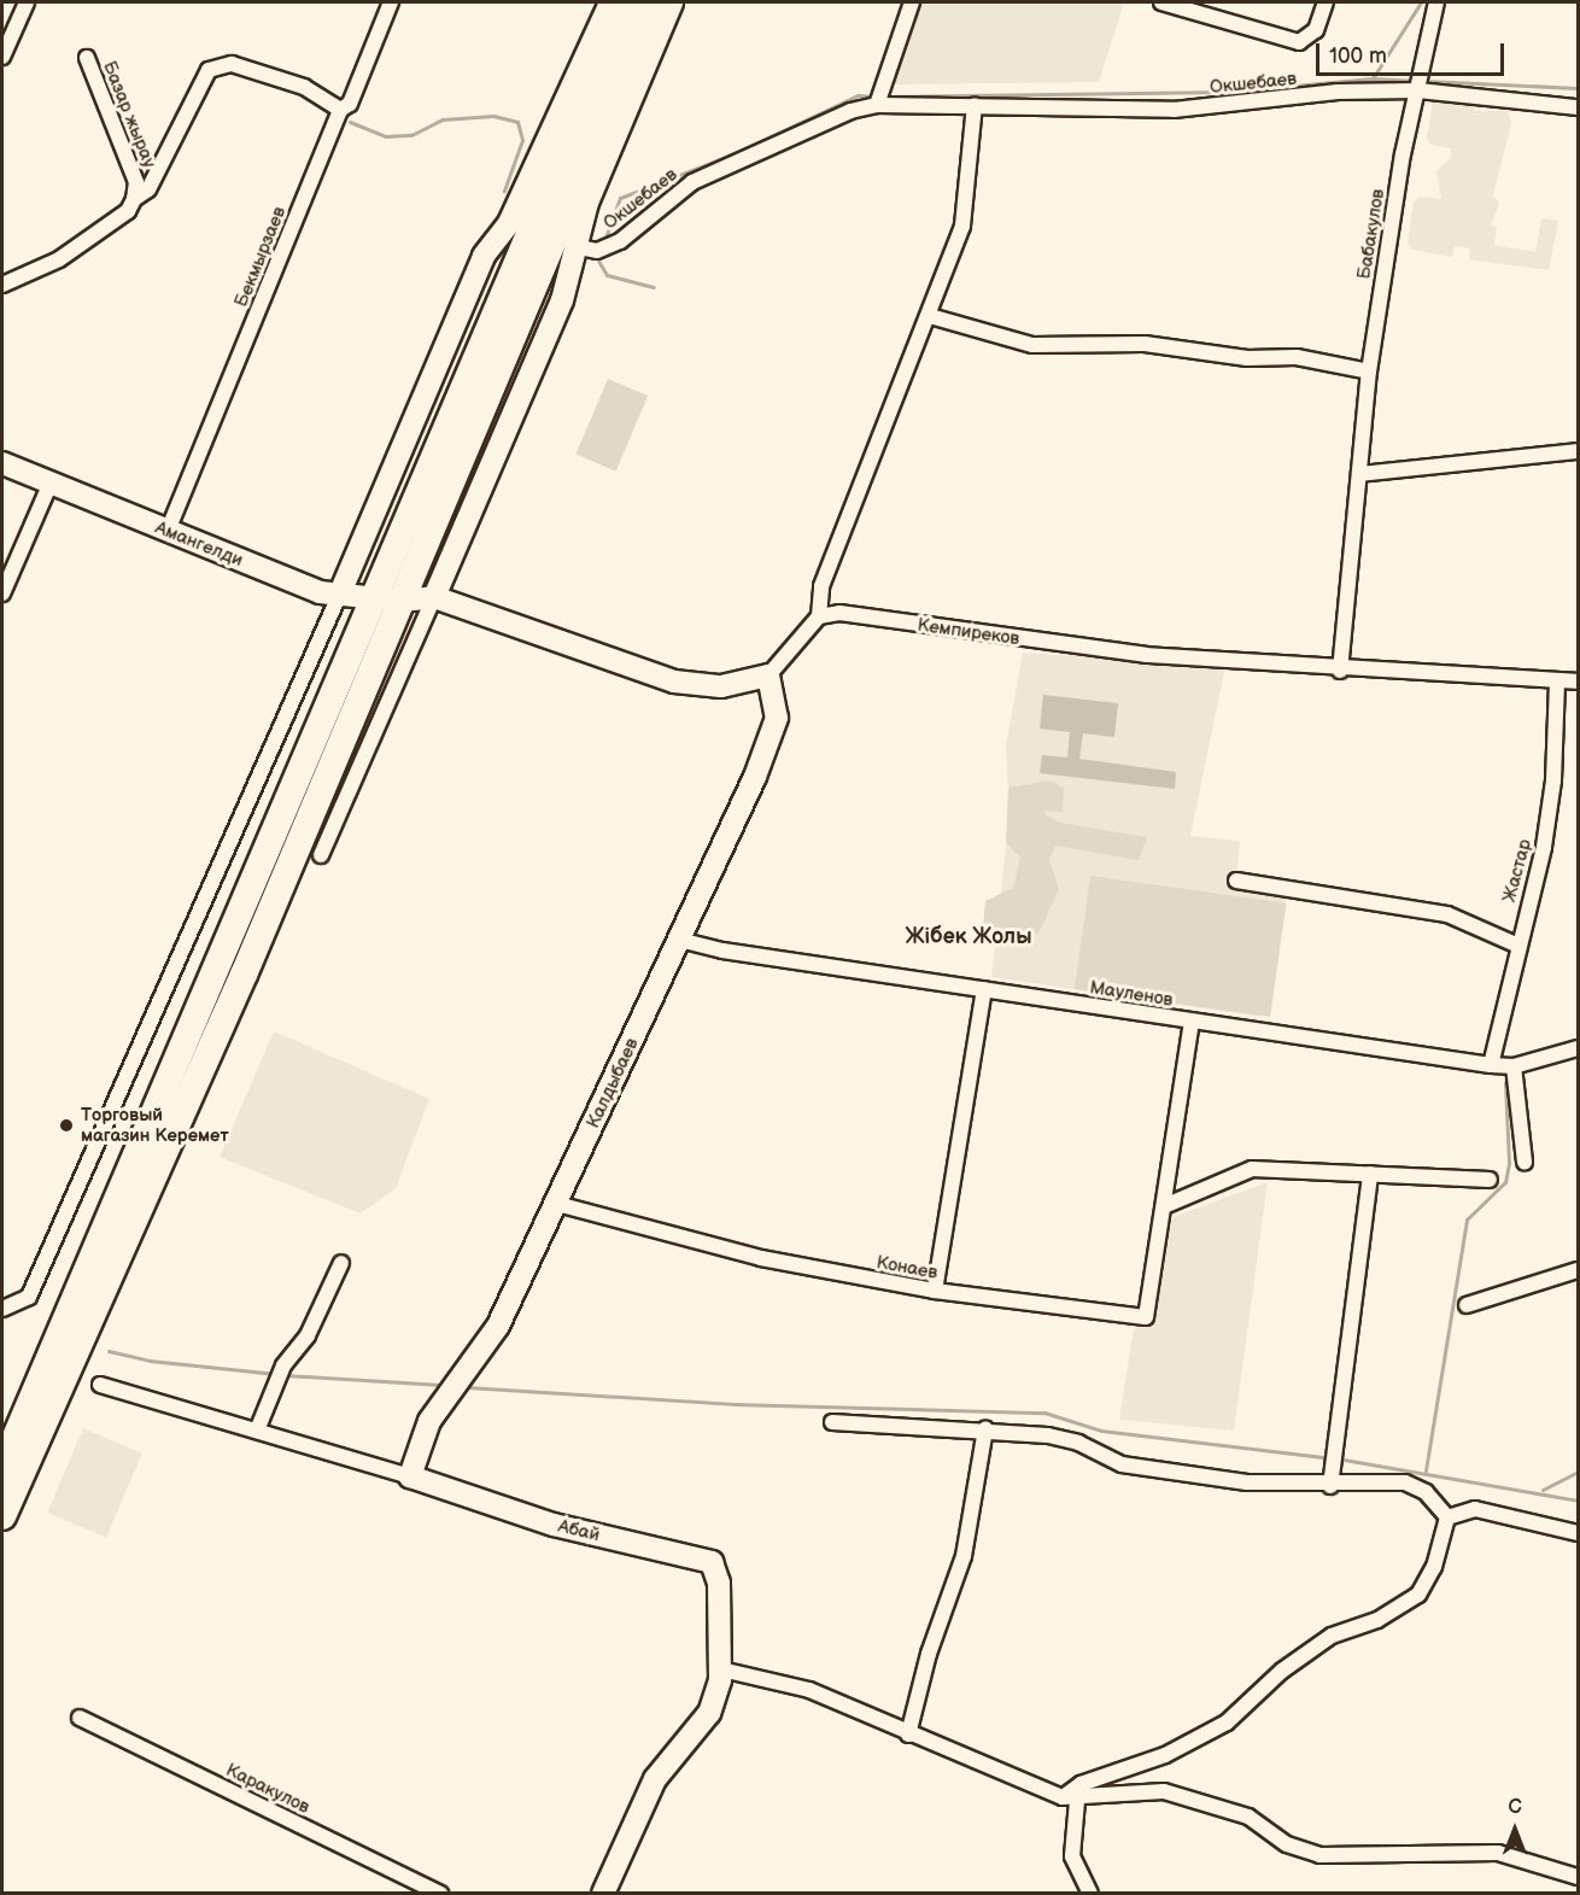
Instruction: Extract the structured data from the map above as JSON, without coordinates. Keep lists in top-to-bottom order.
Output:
{
  "streets": {
    "main road": ["Амангелди", "Калдыбаев", "Абай"],
    "street": [
      "Окшебаев",
      "Базар жырау",
      "Бабакулов",
      "Бекмырзаев",
      "Кемпиреков",
      "Жастар",
      "Мауленов",
      "Конаев",
      "Каракулов"
    ]
  },
  "crossings": [
    ["Окшебаев", "Бабакулов"],
    ["Бабакулов", "Кемпиреков"],
    ["Бекмырзаев", "Амангелди"],
    ["Кемпиреков", "Жастар"],
    ["Жастар", "Мауленов"],
    ["Мауленов", "Калдыбаев"],
    ["Мауленов", "Конаев"],
    ["Калдыбаев", "Конаев"],
    ["Калдыбаев", "Абай"]
  ],
  "districts": ["Жібек Жолы"],
  "places": ["Торговый магазин Керемет"],
  "scale_bar": "100 m",
  "north": "top"
}
